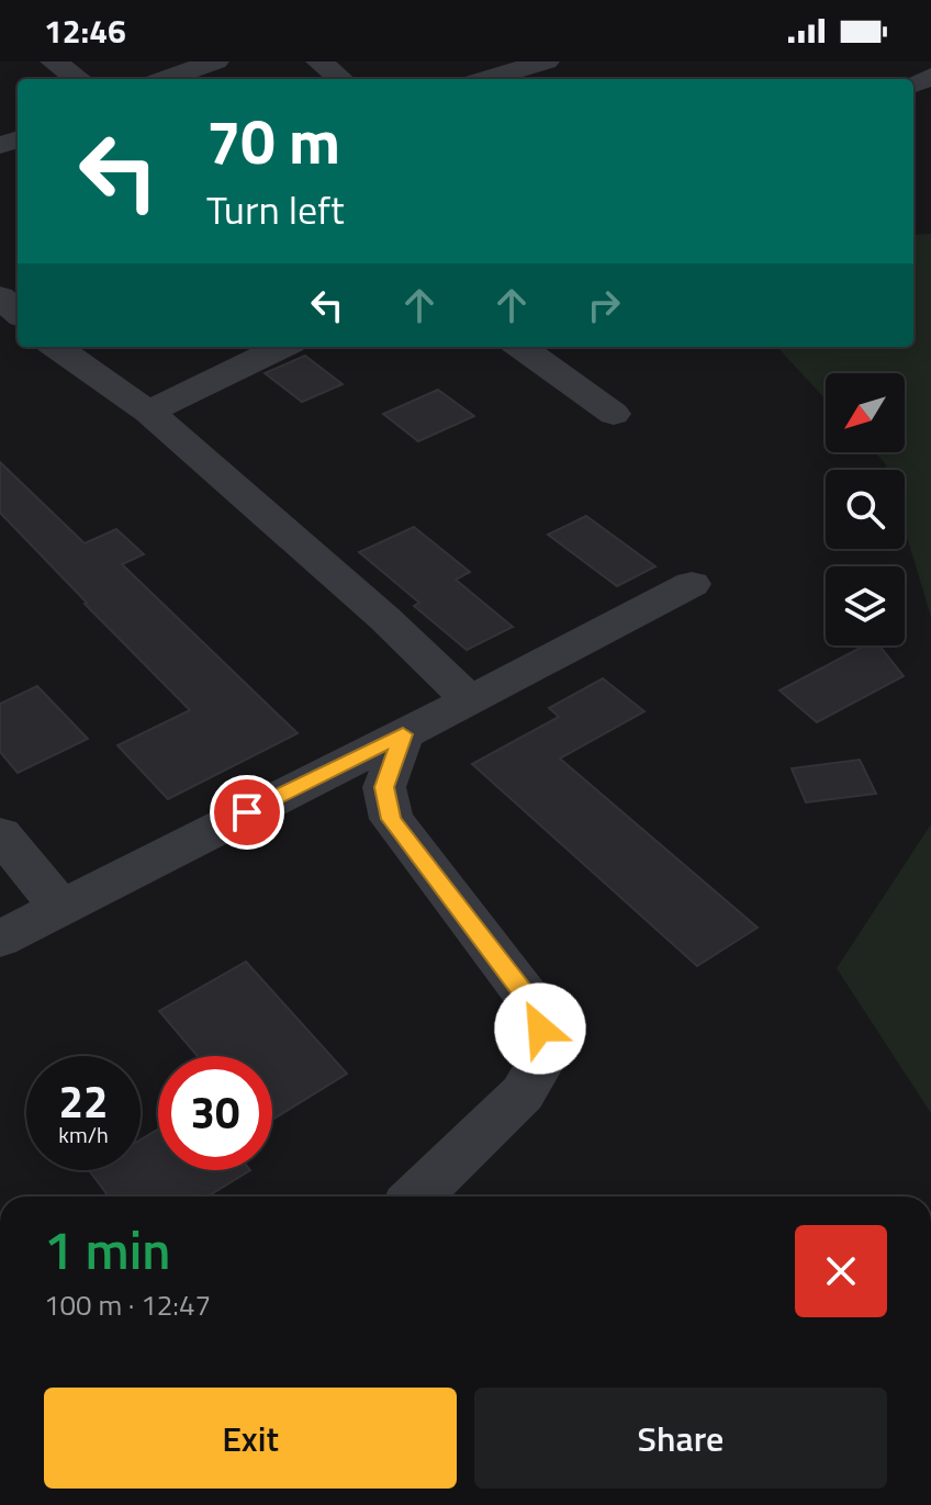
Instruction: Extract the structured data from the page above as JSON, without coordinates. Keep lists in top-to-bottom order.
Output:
{
  "north": "bottom left",
  "page": {
    "status": "12:46",
    "turn": ["70 m", "Turn left"],
    "speed": "22 km/h",
    "limit": "30",
    "heading": ["1 min", "100 m · 12:47"],
    "buttons": ["Exit", "Share"]
  }
}
